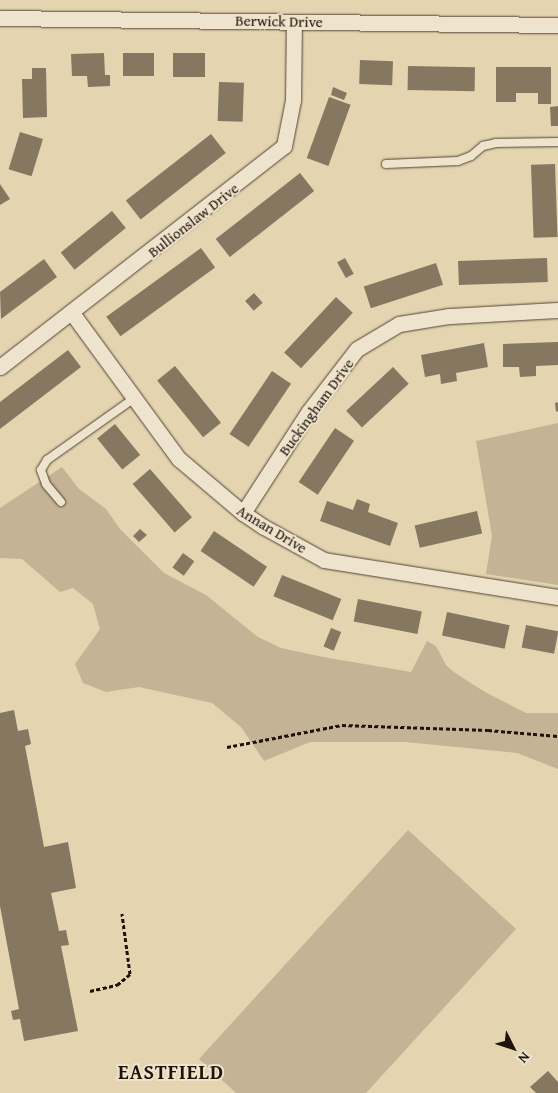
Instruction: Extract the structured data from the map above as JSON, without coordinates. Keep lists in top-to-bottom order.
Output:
{
  "streets": {
    "street": [
      "Berwick Drive",
      "Bullionslaw Drive",
      "Buckingham Drive",
      "Annan Drive"
    ]
  },
  "crossings": [
    ["Berwick Drive", "Bullionslaw Drive"],
    ["Bullionslaw Drive", "Annan Drive"],
    ["Buckingham Drive", "Annan Drive"]
  ],
  "districts": ["EASTFIELD"],
  "north": "bottom right"
}
